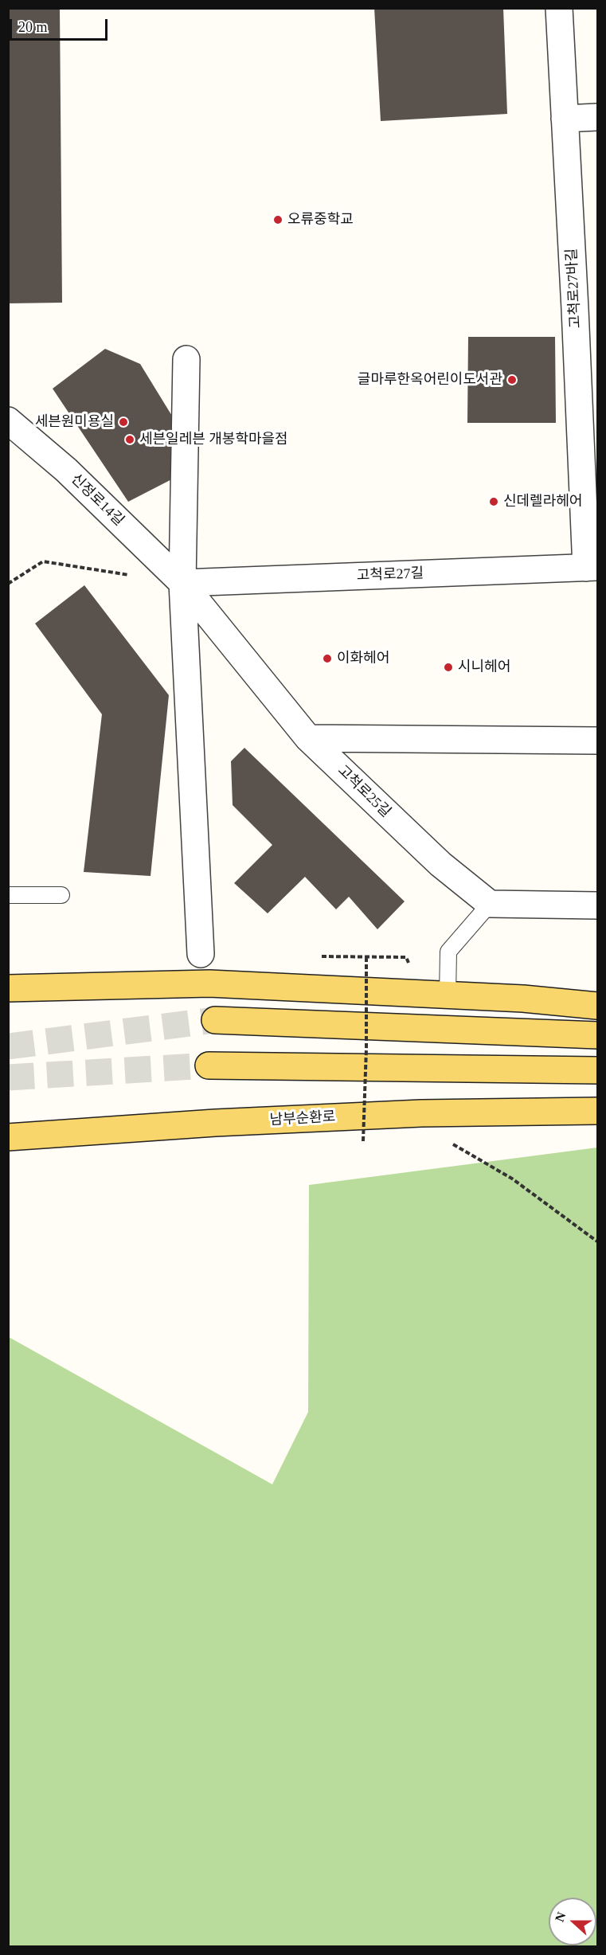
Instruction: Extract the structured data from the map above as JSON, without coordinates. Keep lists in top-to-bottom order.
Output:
{
  "streets": {
    "main road": ["남부순환로"],
    "street": [
      "고척로27바길",
      "신정로14길",
      "고척로27길",
      "고척로25길"
    ]
  },
  "crossings": [
    ["고척로27바길", "고척로27길"],
    ["신정로14길", "고척로27길"],
    ["신정로14길", "고척로25길"],
    ["고척로27길", "고척로25길"]
  ],
  "places": [
    "오류중학교",
    "글마루한옥어린이도서관",
    "세븐원미용실",
    "세븐일레븐 개봉학마을점",
    "신데렐라헤어",
    "이화헤어",
    "시니헤어"
  ],
  "scale_bar": "20 m",
  "north": "left"
}
